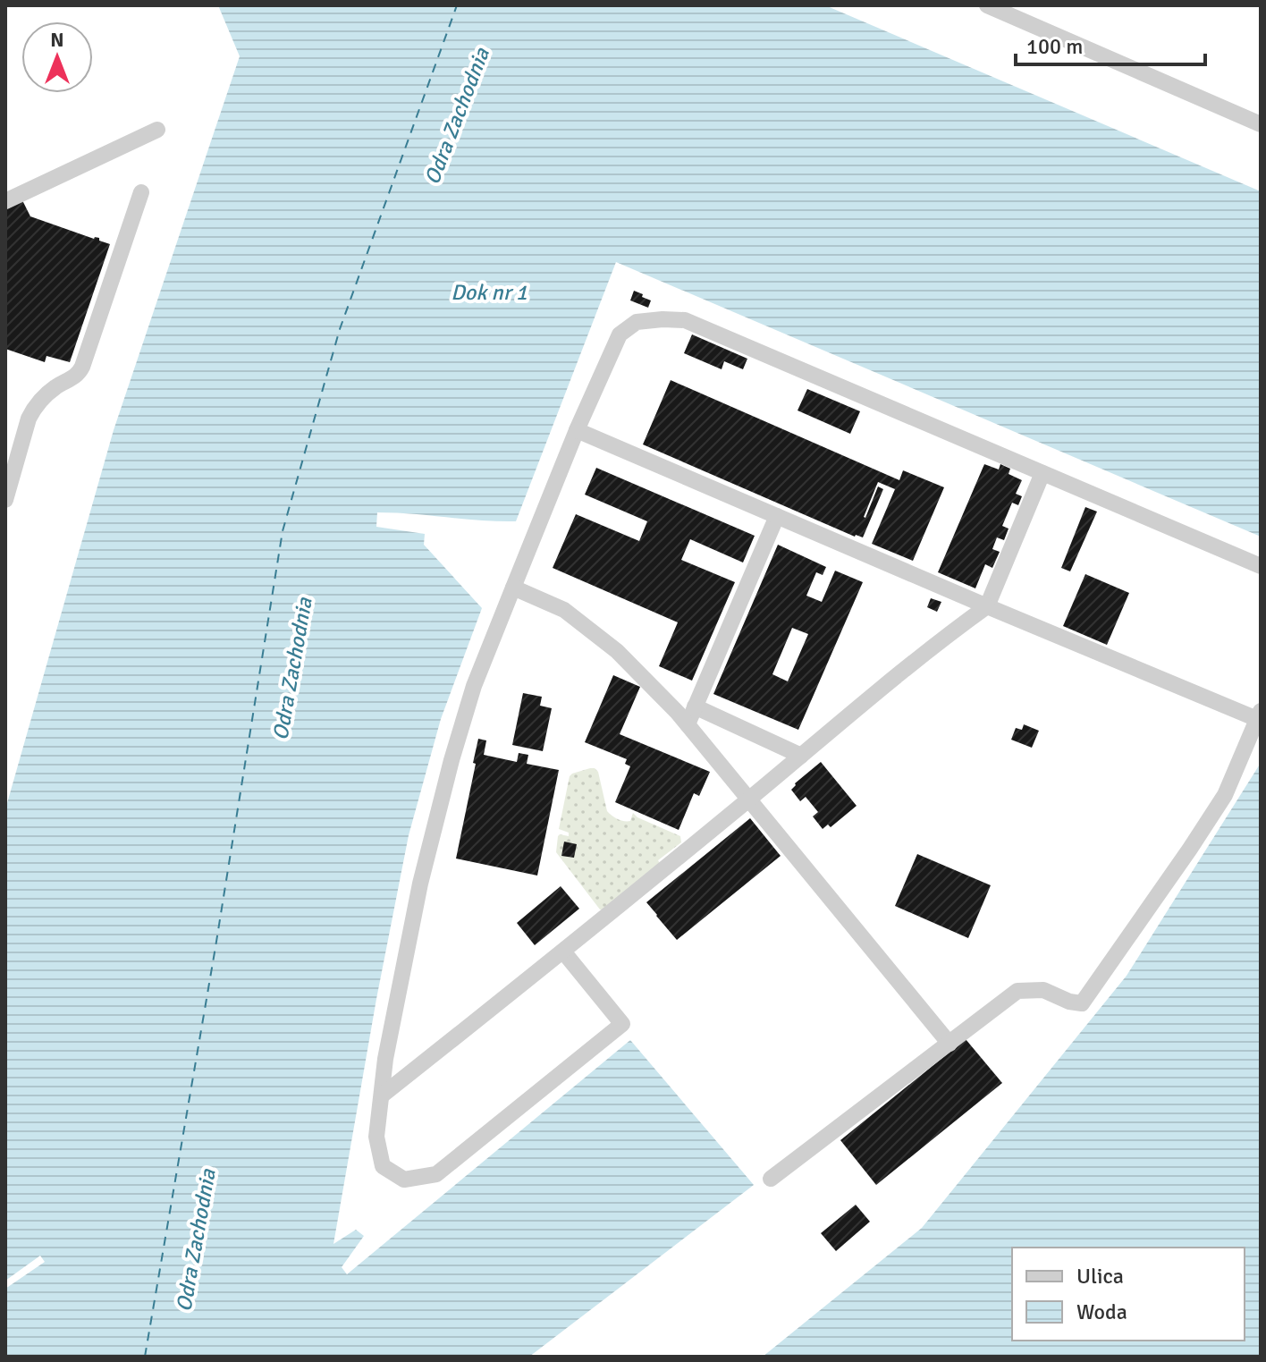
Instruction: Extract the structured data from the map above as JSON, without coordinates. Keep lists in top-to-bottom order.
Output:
{
  "water": ["Odra Zachodnia", "Dok nr 1"],
  "legend": ["Ulica", "Woda"],
  "scale_bar": "100 m",
  "north": "top"
}
